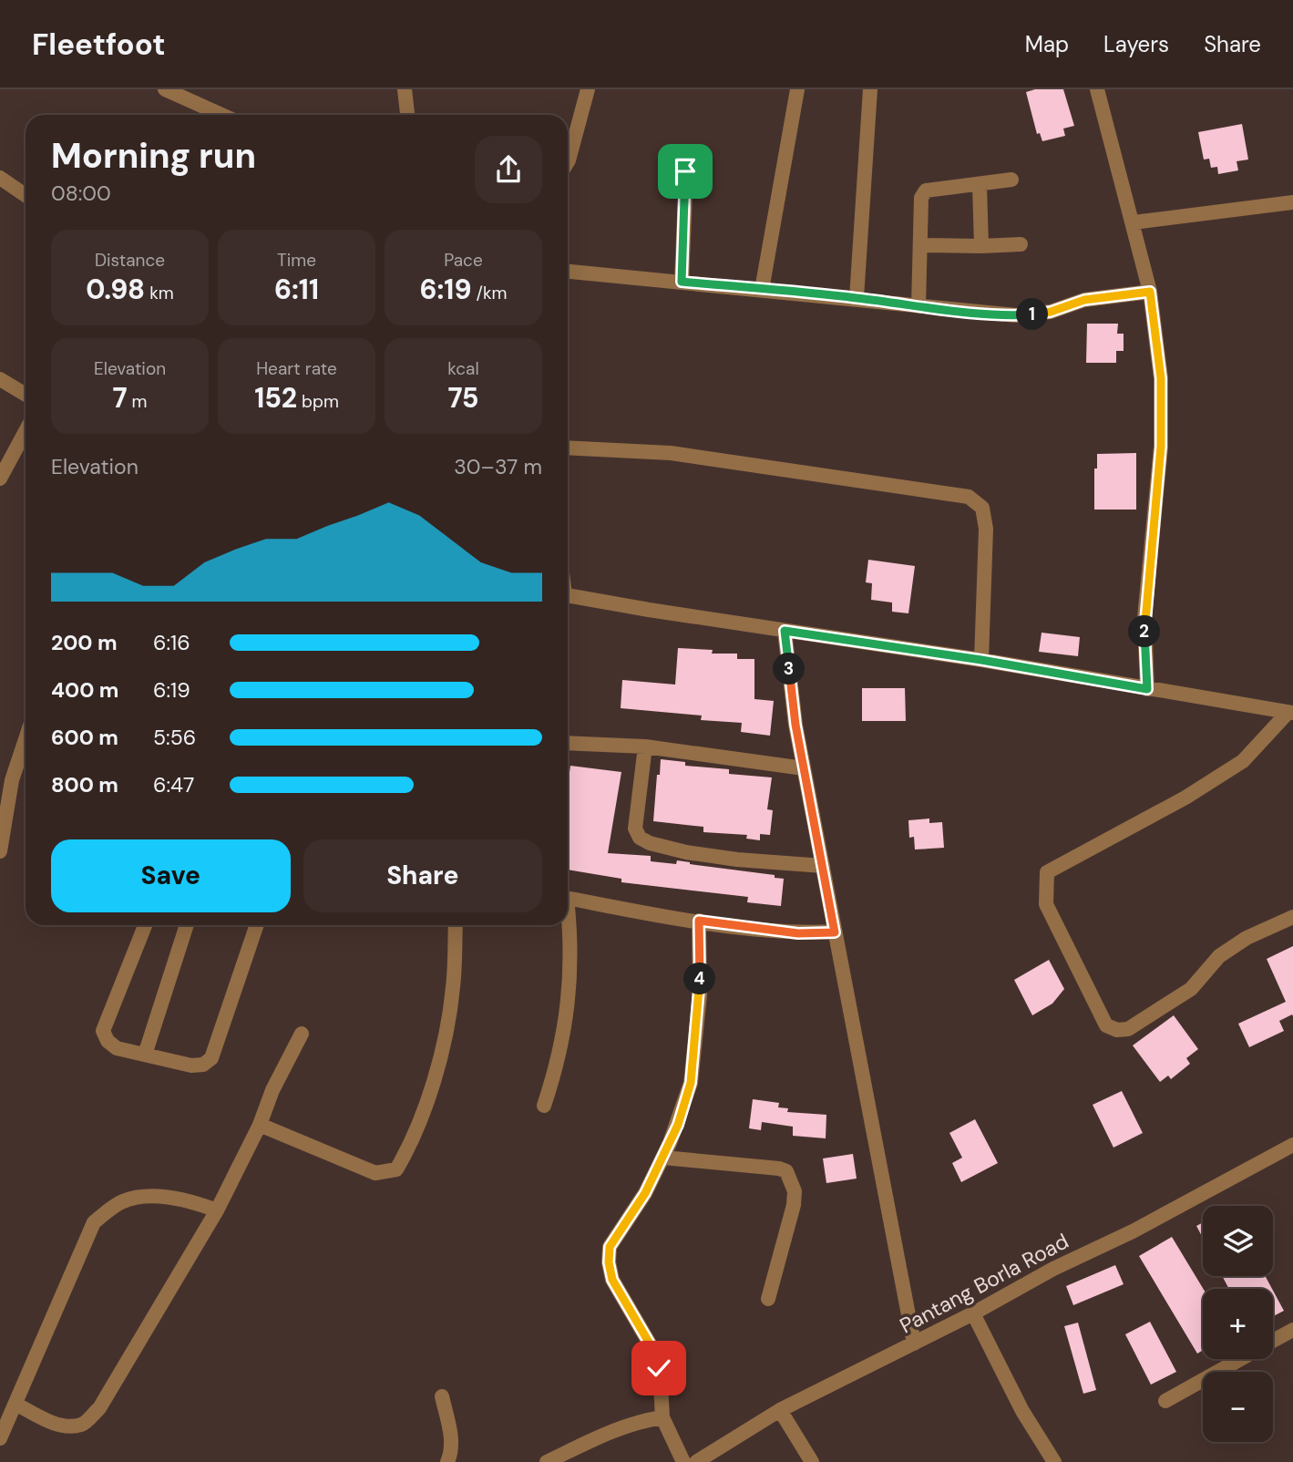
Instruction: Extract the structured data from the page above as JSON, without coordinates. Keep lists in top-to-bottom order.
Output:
{
  "streets": {
    "street": ["Pantang Borla Road"]
  },
  "page": {
    "header": "Fleetfoot",
    "nav": ["Map", "Layers", "Share"],
    "heading": ["Morning run", "08:00"],
    "stats": [
      ["Distance", "0.98 km"],
      ["Time", "6:11"],
      ["Pace", "6:19 /km"],
      ["Elevation", "7 m"],
      ["Heart rate", "152 bpm"],
      ["kcal", "75"]
    ],
    "pins": [
      "1",
      "2",
      "3",
      "4"
    ],
    "chart": ["Elevation", "30–37 m"],
    "list": [
      {
        "name": "200 m",
        "note": "6:16"
      },
      {
        "name": "400 m",
        "note": "6:19"
      },
      {
        "name": "600 m",
        "note": "5:56"
      },
      {
        "name": "800 m",
        "note": "6:47"
      }
    ],
    "buttons": ["Save", "Share"],
    "map_buttons": ["+", "−"]
  }
}
